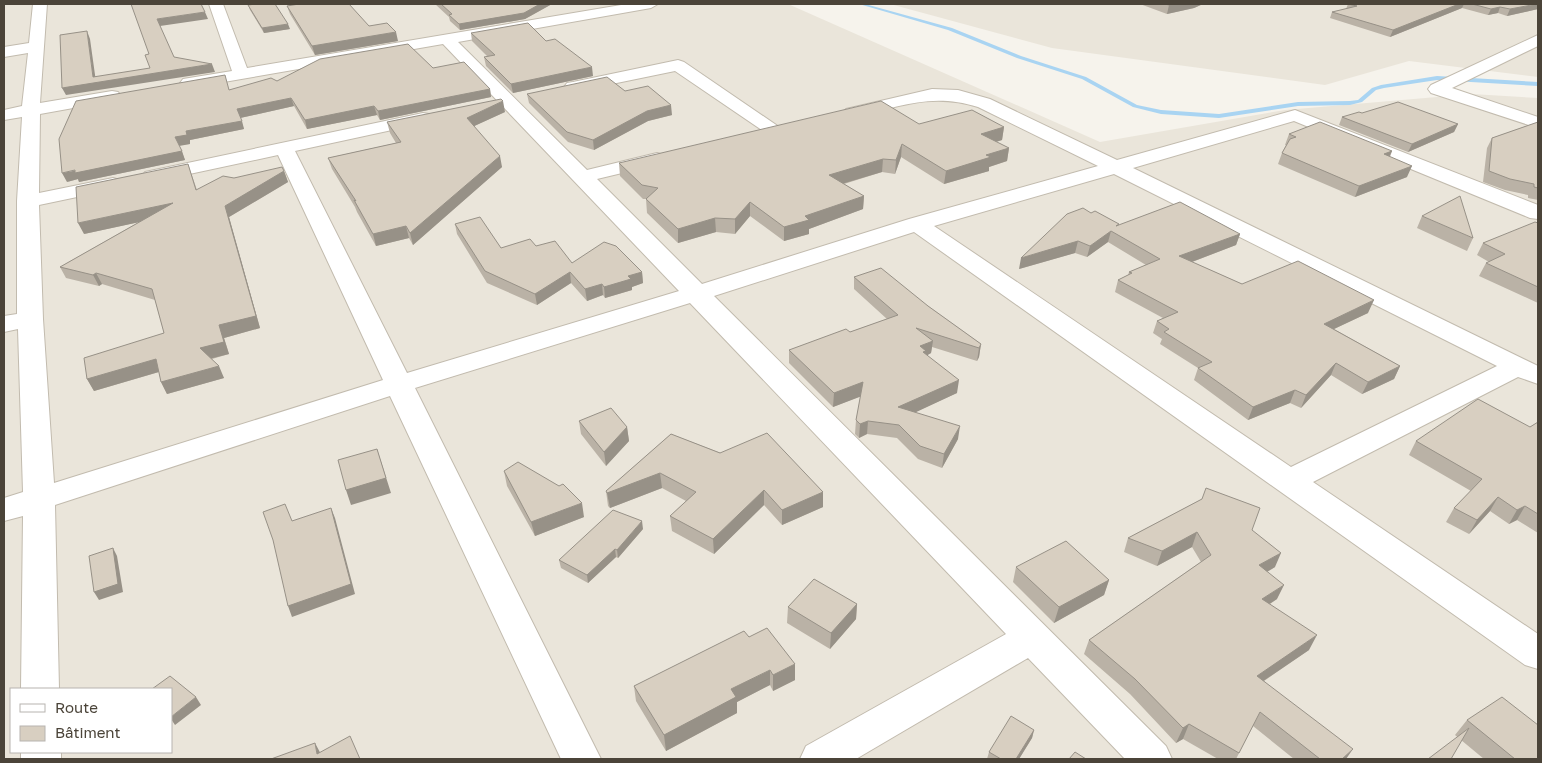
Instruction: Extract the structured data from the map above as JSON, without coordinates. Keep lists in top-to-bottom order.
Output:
{
  "legend": ["Route", "Bâtiment"]
}
